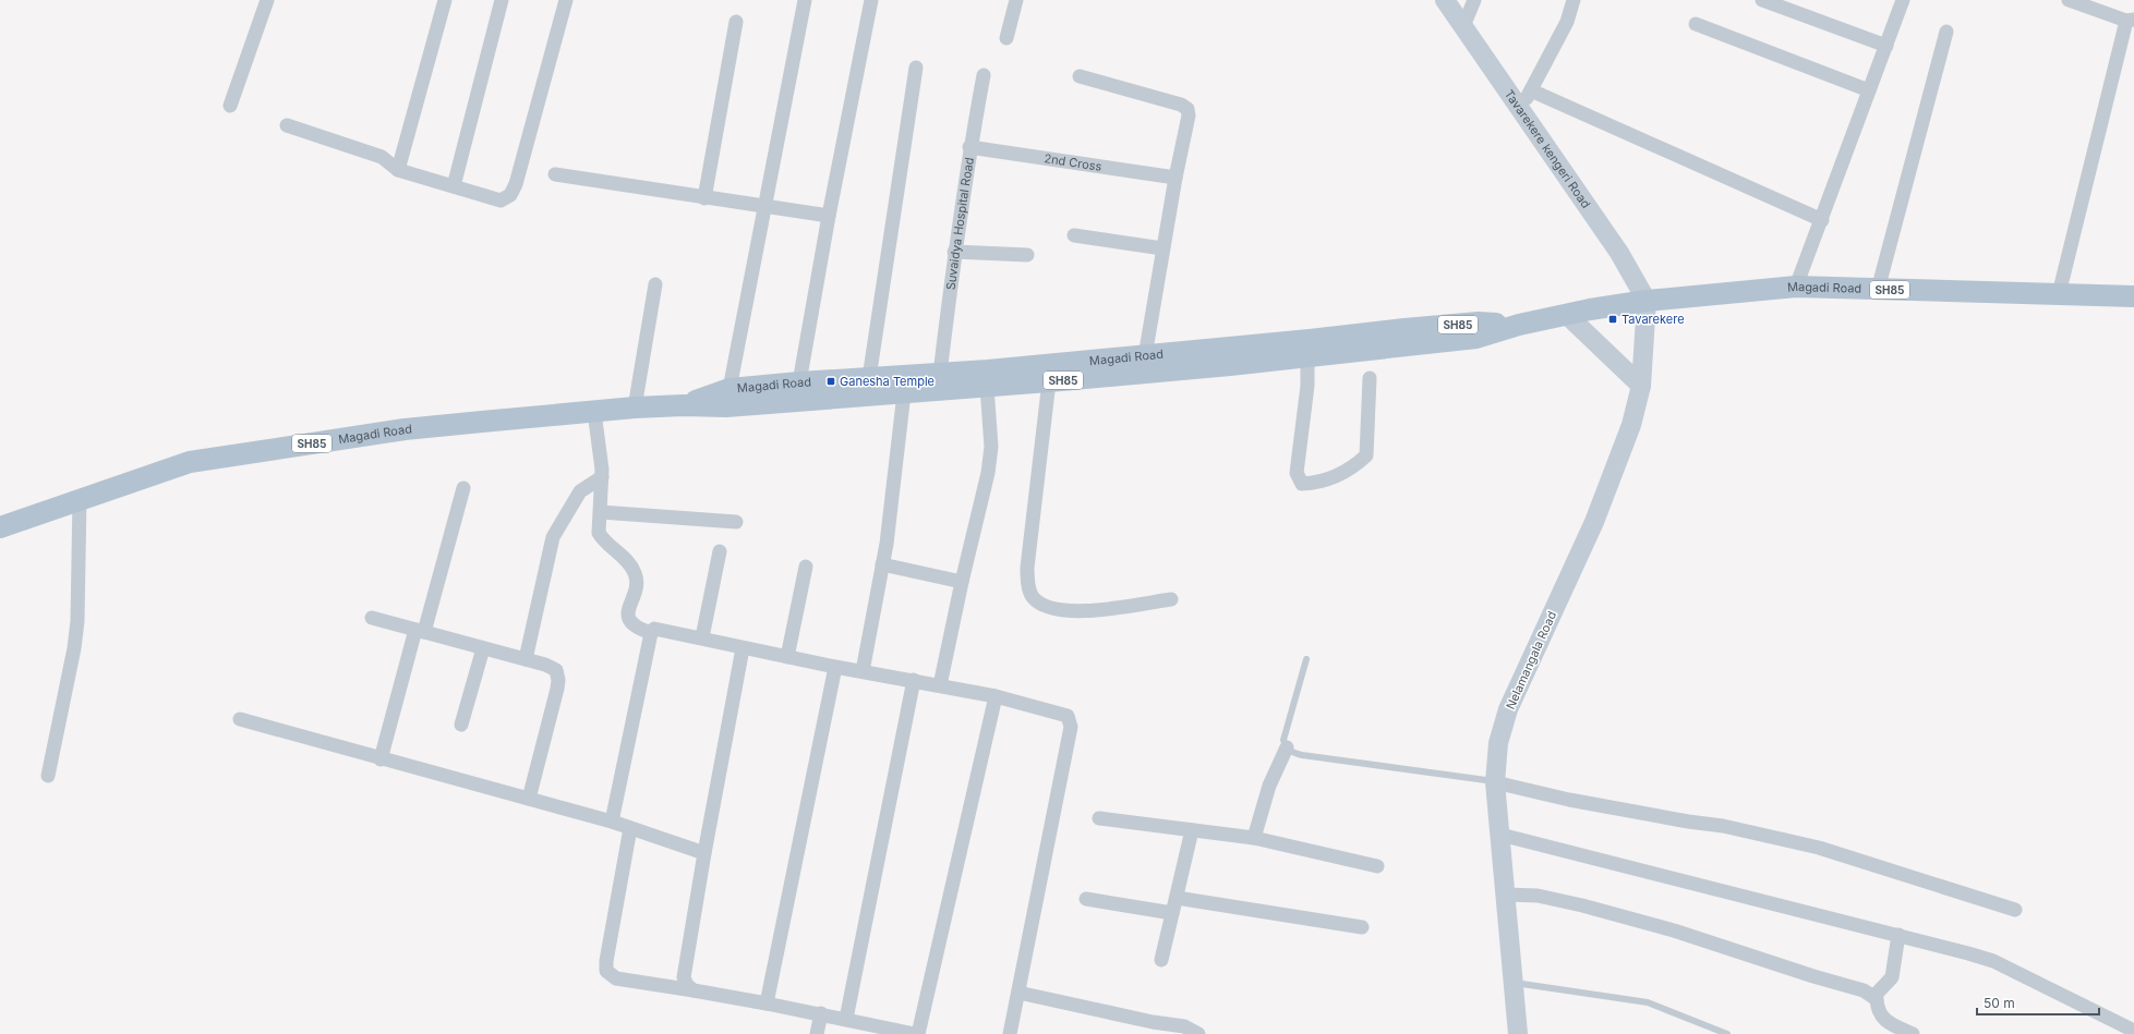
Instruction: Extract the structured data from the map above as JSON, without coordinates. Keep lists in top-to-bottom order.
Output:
{
  "streets": {
    "main road": [
      "Tavarekere kengeri Road",
      "Magadi Road",
      "SH85",
      "Nelamangala Road"
    ],
    "street": ["2nd Cross", "Suvaidya Hospital Road"]
  },
  "crossings": [
    ["Tavarekere kengeri Road", "Magadi Road"],
    ["Tavarekere kengeri Road", "Nelamangala Road"],
    ["2nd Cross", "Suvaidya Hospital Road"],
    ["Suvaidya Hospital Road", "Magadi Road"],
    ["Magadi Road", "Nelamangala Road"]
  ],
  "places": {
    "transit": ["Tavarekere", "Ganesha Temple"]
  },
  "scale_bar": "50 m"
}
